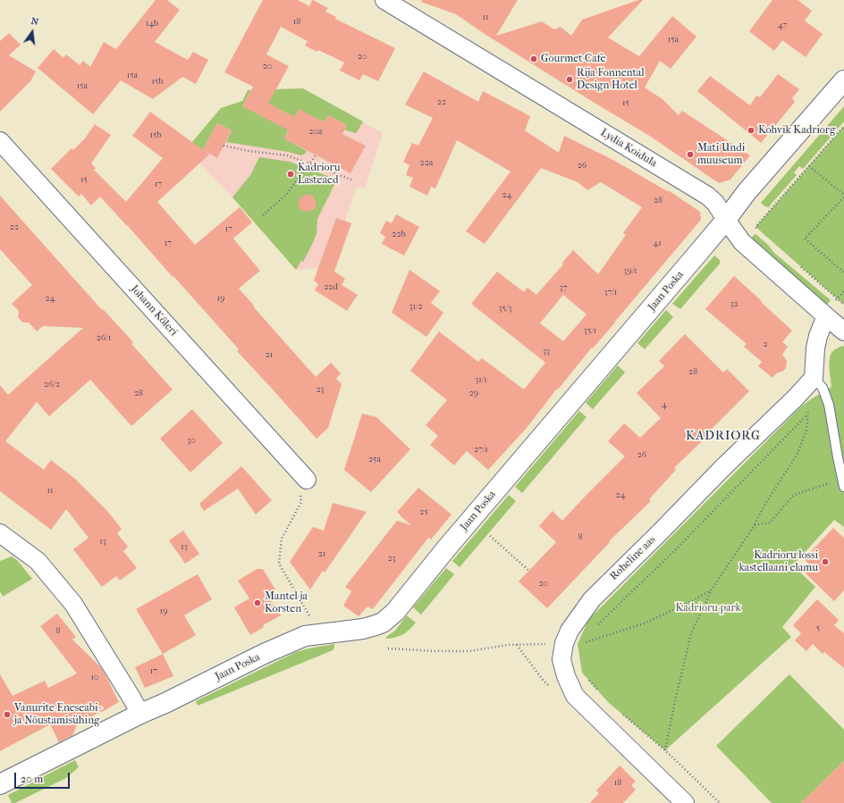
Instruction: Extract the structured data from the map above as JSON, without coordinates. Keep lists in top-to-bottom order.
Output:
{
  "streets": {
    "street": [
      "Lydia Koidula",
      "Jaan Poska",
      "Johann Köleri",
      "Roheline aas"
    ]
  },
  "crossings": [
    ["Lydia Koidula", "Jaan Poska"]
  ],
  "districts": ["KADRIORG"],
  "parks": ["Kadrioru park"],
  "places": [
    "Gourmet Cafe",
    "Rija Fonnental Design Hotel",
    "Kohvik Kadriorg",
    "Mati Undi muuseum",
    "Kadrioru Lasteaed",
    "Kadrioru lossi kastellaani elamu",
    "Mantel ja Korsten",
    "Vanurite Eneseabi- ja Nõustamisühing"
  ],
  "house_numbers": [
    "11",
    "18",
    "14b",
    "47",
    "15a",
    "20",
    "20",
    "15a",
    "15b",
    "15a",
    "22",
    "15",
    "20a",
    "15b",
    "22a",
    "26",
    "15",
    "17",
    "24",
    "28",
    "22",
    "17",
    "22b",
    "17",
    "41",
    "39/1",
    "22d",
    "37",
    "37/1",
    "24",
    "19",
    "32",
    "31/2",
    "35/3",
    "35/1",
    "26/1",
    "2",
    "33",
    "21",
    "28",
    "31/1",
    "26/2",
    "23",
    "28",
    "29",
    "4",
    "30",
    "27/1",
    "26",
    "25a",
    "11",
    "24",
    "25",
    "8",
    "13",
    "13",
    "21",
    "23",
    "20",
    "19",
    "5",
    "8",
    "17",
    "10",
    "18"
  ],
  "scale_bar": "20 m",
  "north": "top"
}
